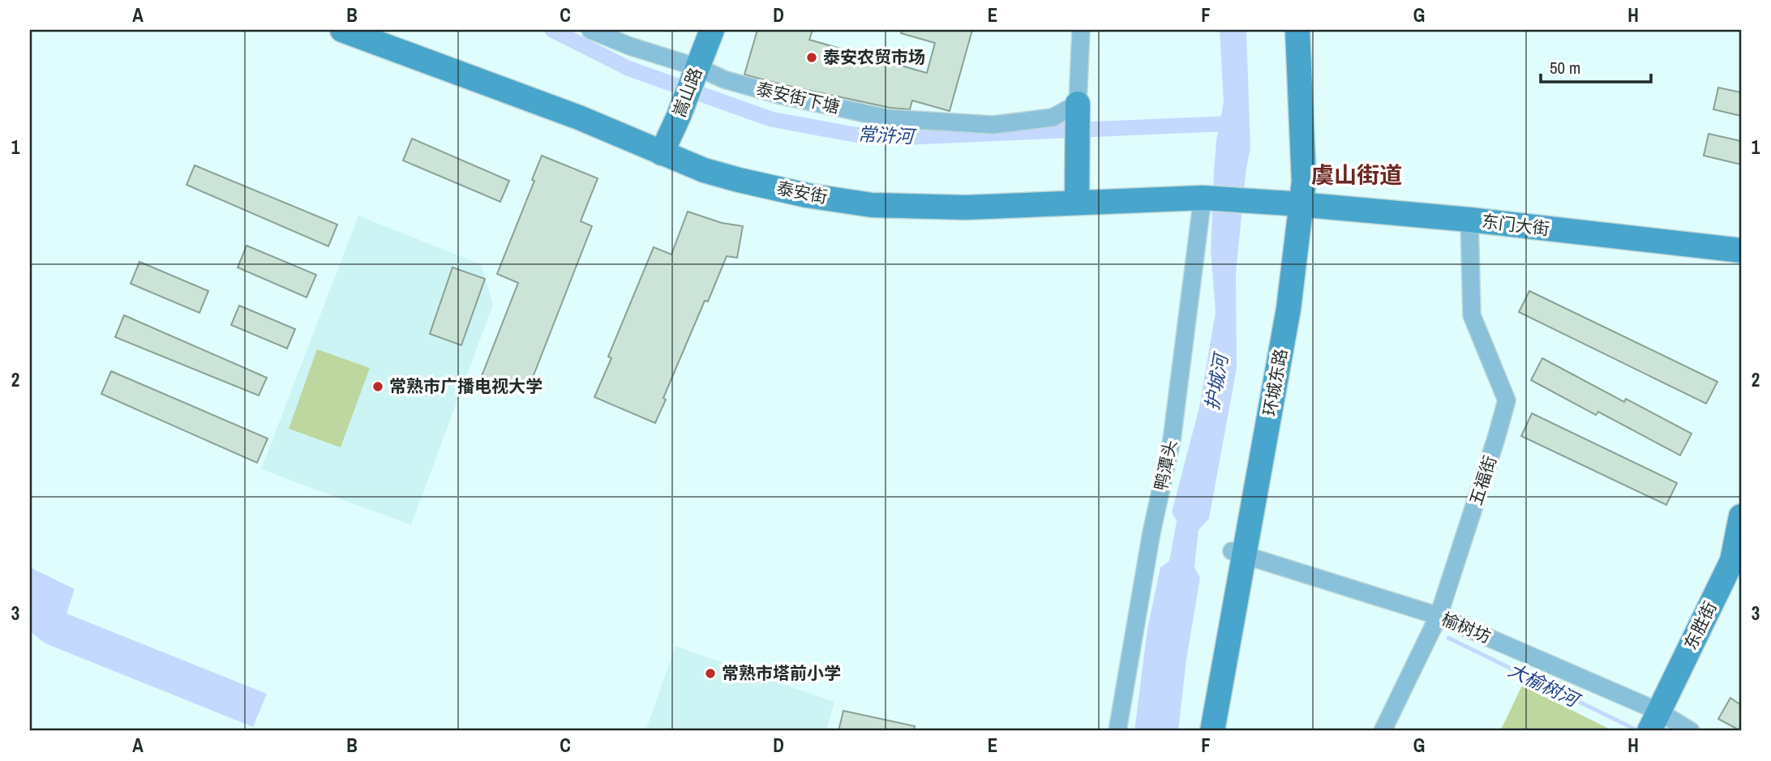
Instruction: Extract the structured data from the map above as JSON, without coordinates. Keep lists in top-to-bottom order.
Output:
{
  "streets": {
    "street": [
      "嵩山路",
      "泰安街下塘",
      "泰安街",
      "东门大街",
      "环城东路",
      "鸭潭头",
      "五福街",
      "东胜街",
      "榆树坊"
    ]
  },
  "crossings": [
    ["嵩山路", "泰安街下塘"],
    ["嵩山路", "泰安街"],
    ["泰安街", "东门大街"],
    ["泰安街", "环城东路"],
    ["泰安街", "鸭潭头"],
    ["东门大街", "环城东路"],
    ["东门大街", "五福街"],
    ["环城东路", "榆树坊"],
    ["五福街", "榆树坊"],
    ["东胜街", "榆树坊"]
  ],
  "districts": ["虞山街道"],
  "water": ["常浒河", "护城河", "大榆树河"],
  "places": ["泰安农贸市场", "常熟市广播电视大学", "常熟市塔前小学"],
  "scale_bar": "50 m",
  "grid": {
    "columns": [
      "A",
      "B",
      "C",
      "D",
      "E",
      "F",
      "G",
      "H"
    ],
    "rows": ["1", "2", "3"]
  }
}
